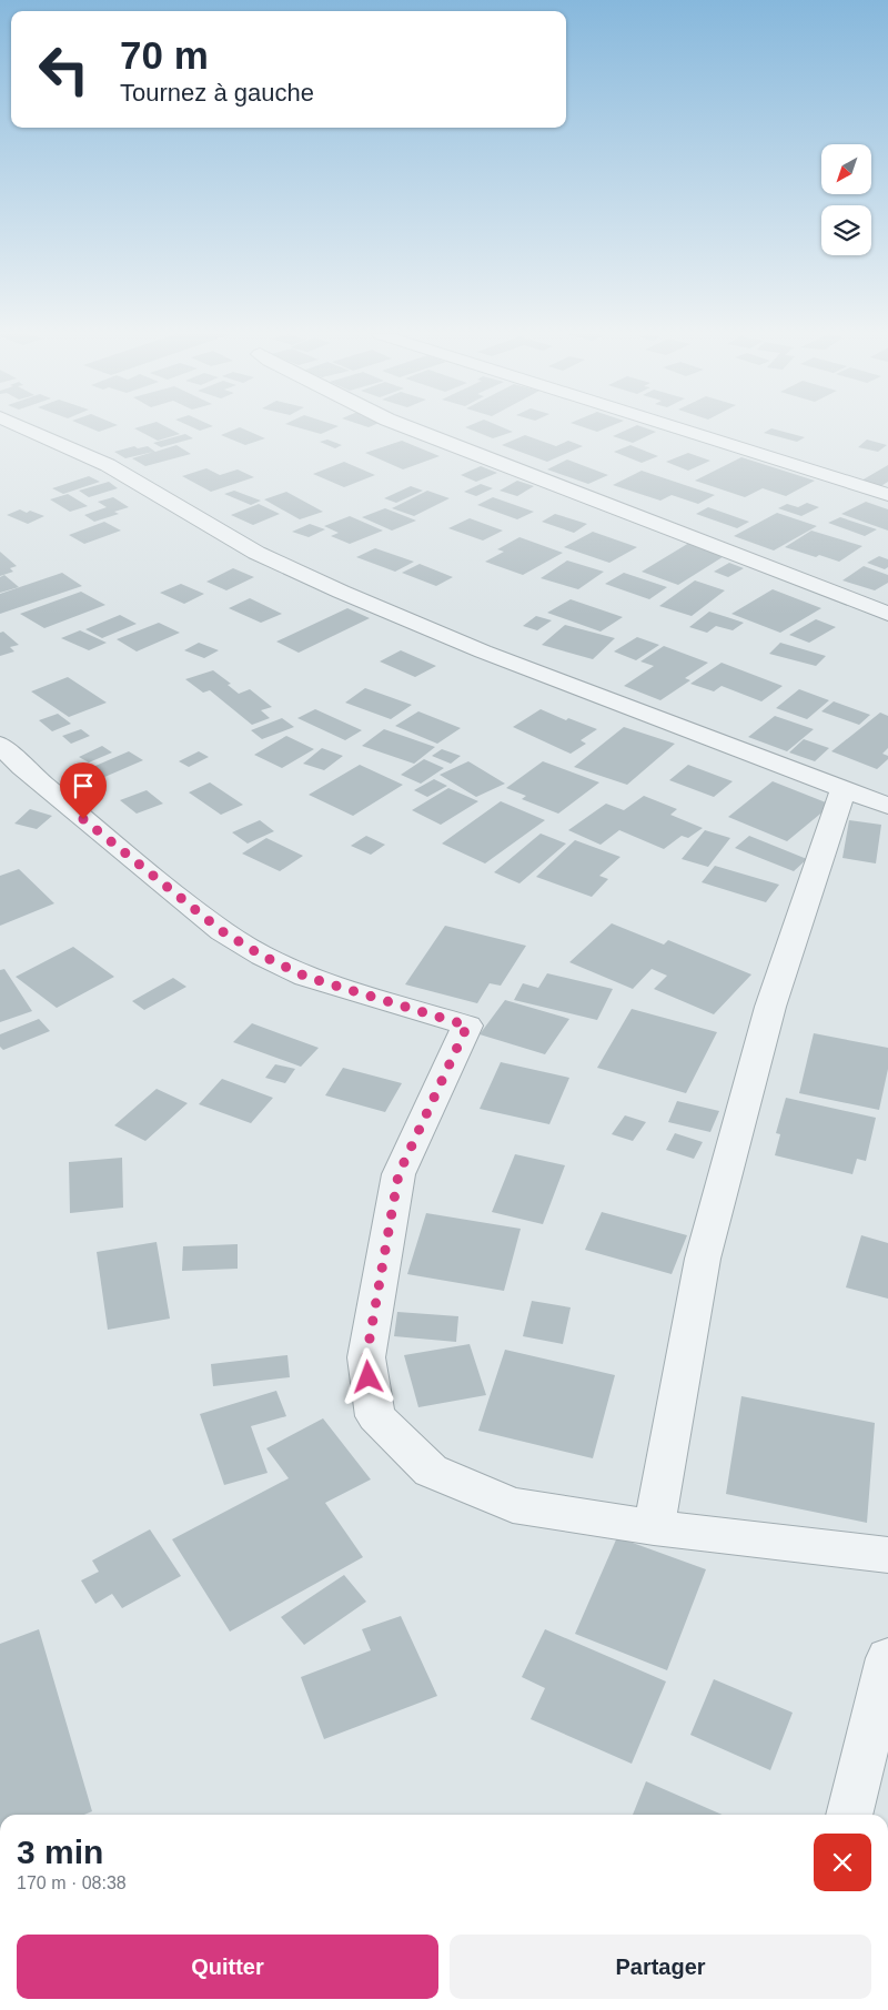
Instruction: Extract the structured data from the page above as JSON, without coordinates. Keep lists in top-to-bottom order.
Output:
{
  "north": "bottom left",
  "page": {
    "turn": ["70 m", "Tournez à gauche"],
    "heading": ["3 min", "170 m · 08:38"],
    "buttons": ["Quitter", "Partager"]
  }
}
